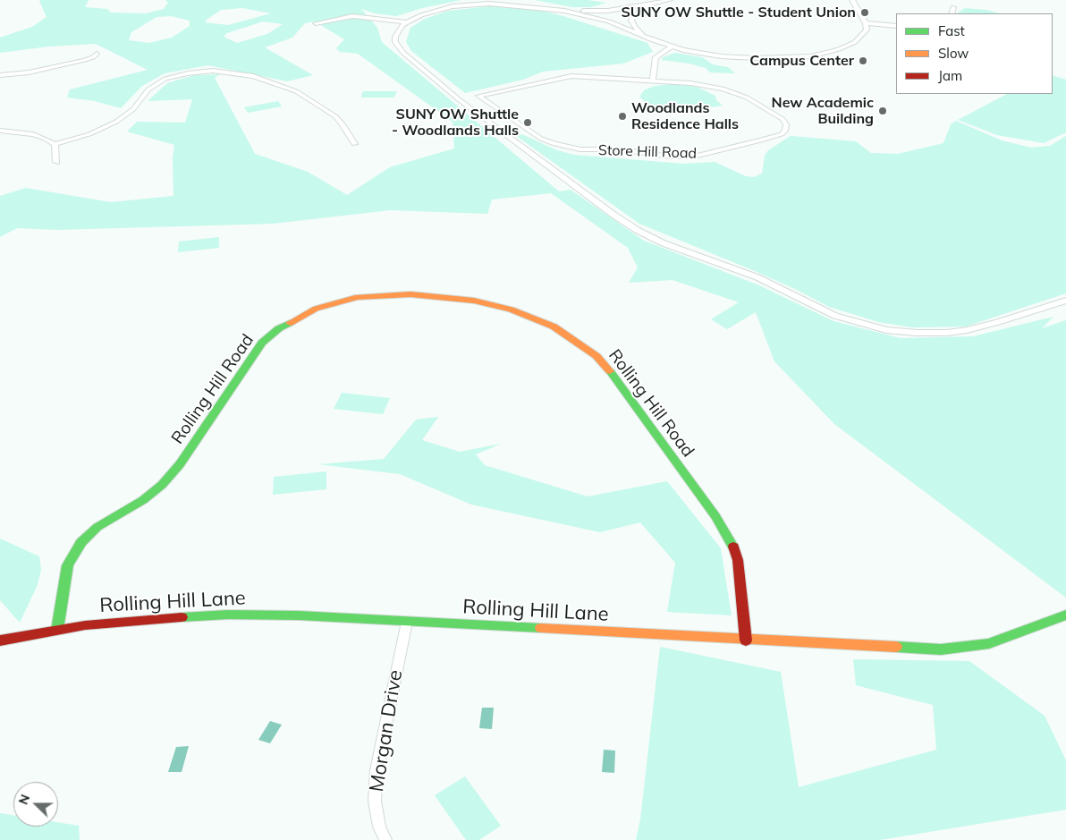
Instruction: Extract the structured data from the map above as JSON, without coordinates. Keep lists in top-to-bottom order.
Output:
{
  "streets": {
    "street": [
      "Store Hill Road",
      "Rolling Hill Road",
      "Rolling Hill Lane",
      "Morgan Drive"
    ]
  },
  "crossings": [
    ["Rolling Hill Road", "Rolling Hill Lane"],
    ["Rolling Hill Lane", "Morgan Drive"]
  ],
  "places": [
    "SUNY OW Shuttle - Student Union",
    "Campus Center",
    "New Academic Building",
    "Woodlands Residence Halls",
    "SUNY OW Shuttle - Woodlands Halls"
  ],
  "legend": ["Fast", "Slow", "Jam"],
  "north": "left"
}
